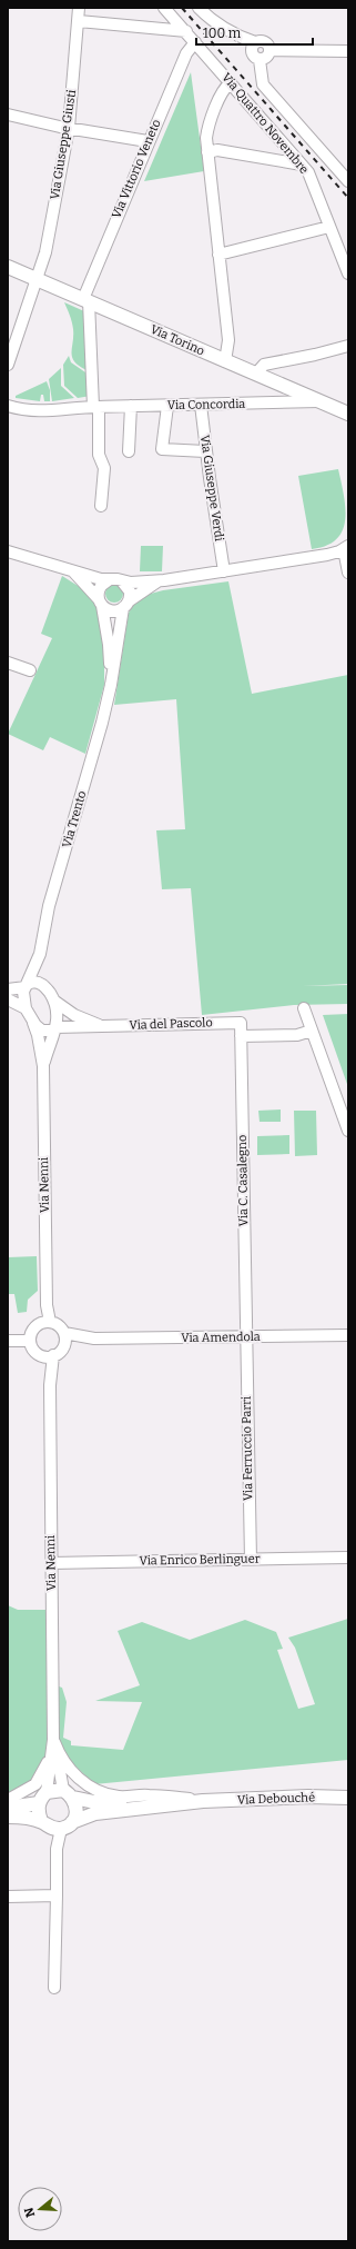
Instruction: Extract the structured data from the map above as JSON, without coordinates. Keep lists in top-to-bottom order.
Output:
{
  "streets": {
    "main road": ["Via Torino", "Via Debouché"],
    "street": [
      "Via Quattro Novembre",
      "Via Giuseppe Giusti",
      "Via Vittorio Veneto",
      "Via Concordia",
      "Via Giuseppe Verdi",
      "Via Trento",
      "Via del Pascolo",
      "Via C. Casalegno",
      "Via Nenni",
      "Via Amendola",
      "Via Ferruccio Parri",
      "Via Enrico Berlinguer"
    ]
  },
  "crossings": [
    ["Via Quattro Novembre", "Via Vittorio Veneto"],
    ["Via Giuseppe Giusti", "Via Torino"],
    ["Via Vittorio Veneto", "Via Torino"],
    ["Via Torino", "Via Concordia"],
    ["Via Concordia", "Via Giuseppe Verdi"],
    ["Via del Pascolo", "Via C. Casalegno"],
    ["Via del Pascolo", "Via Nenni"],
    ["Via C. Casalegno", "Via Amendola"],
    ["Via C. Casalegno", "Via Ferruccio Parri"],
    ["Via Nenni", "Via Amendola"],
    ["Via Nenni", "Via Enrico Berlinguer"],
    ["Via Nenni", "Via Debouché"],
    ["Via Amendola", "Via Ferruccio Parri"],
    ["Via Ferruccio Parri", "Via Enrico Berlinguer"]
  ],
  "scale_bar": "100 m",
  "north": "left"
}
